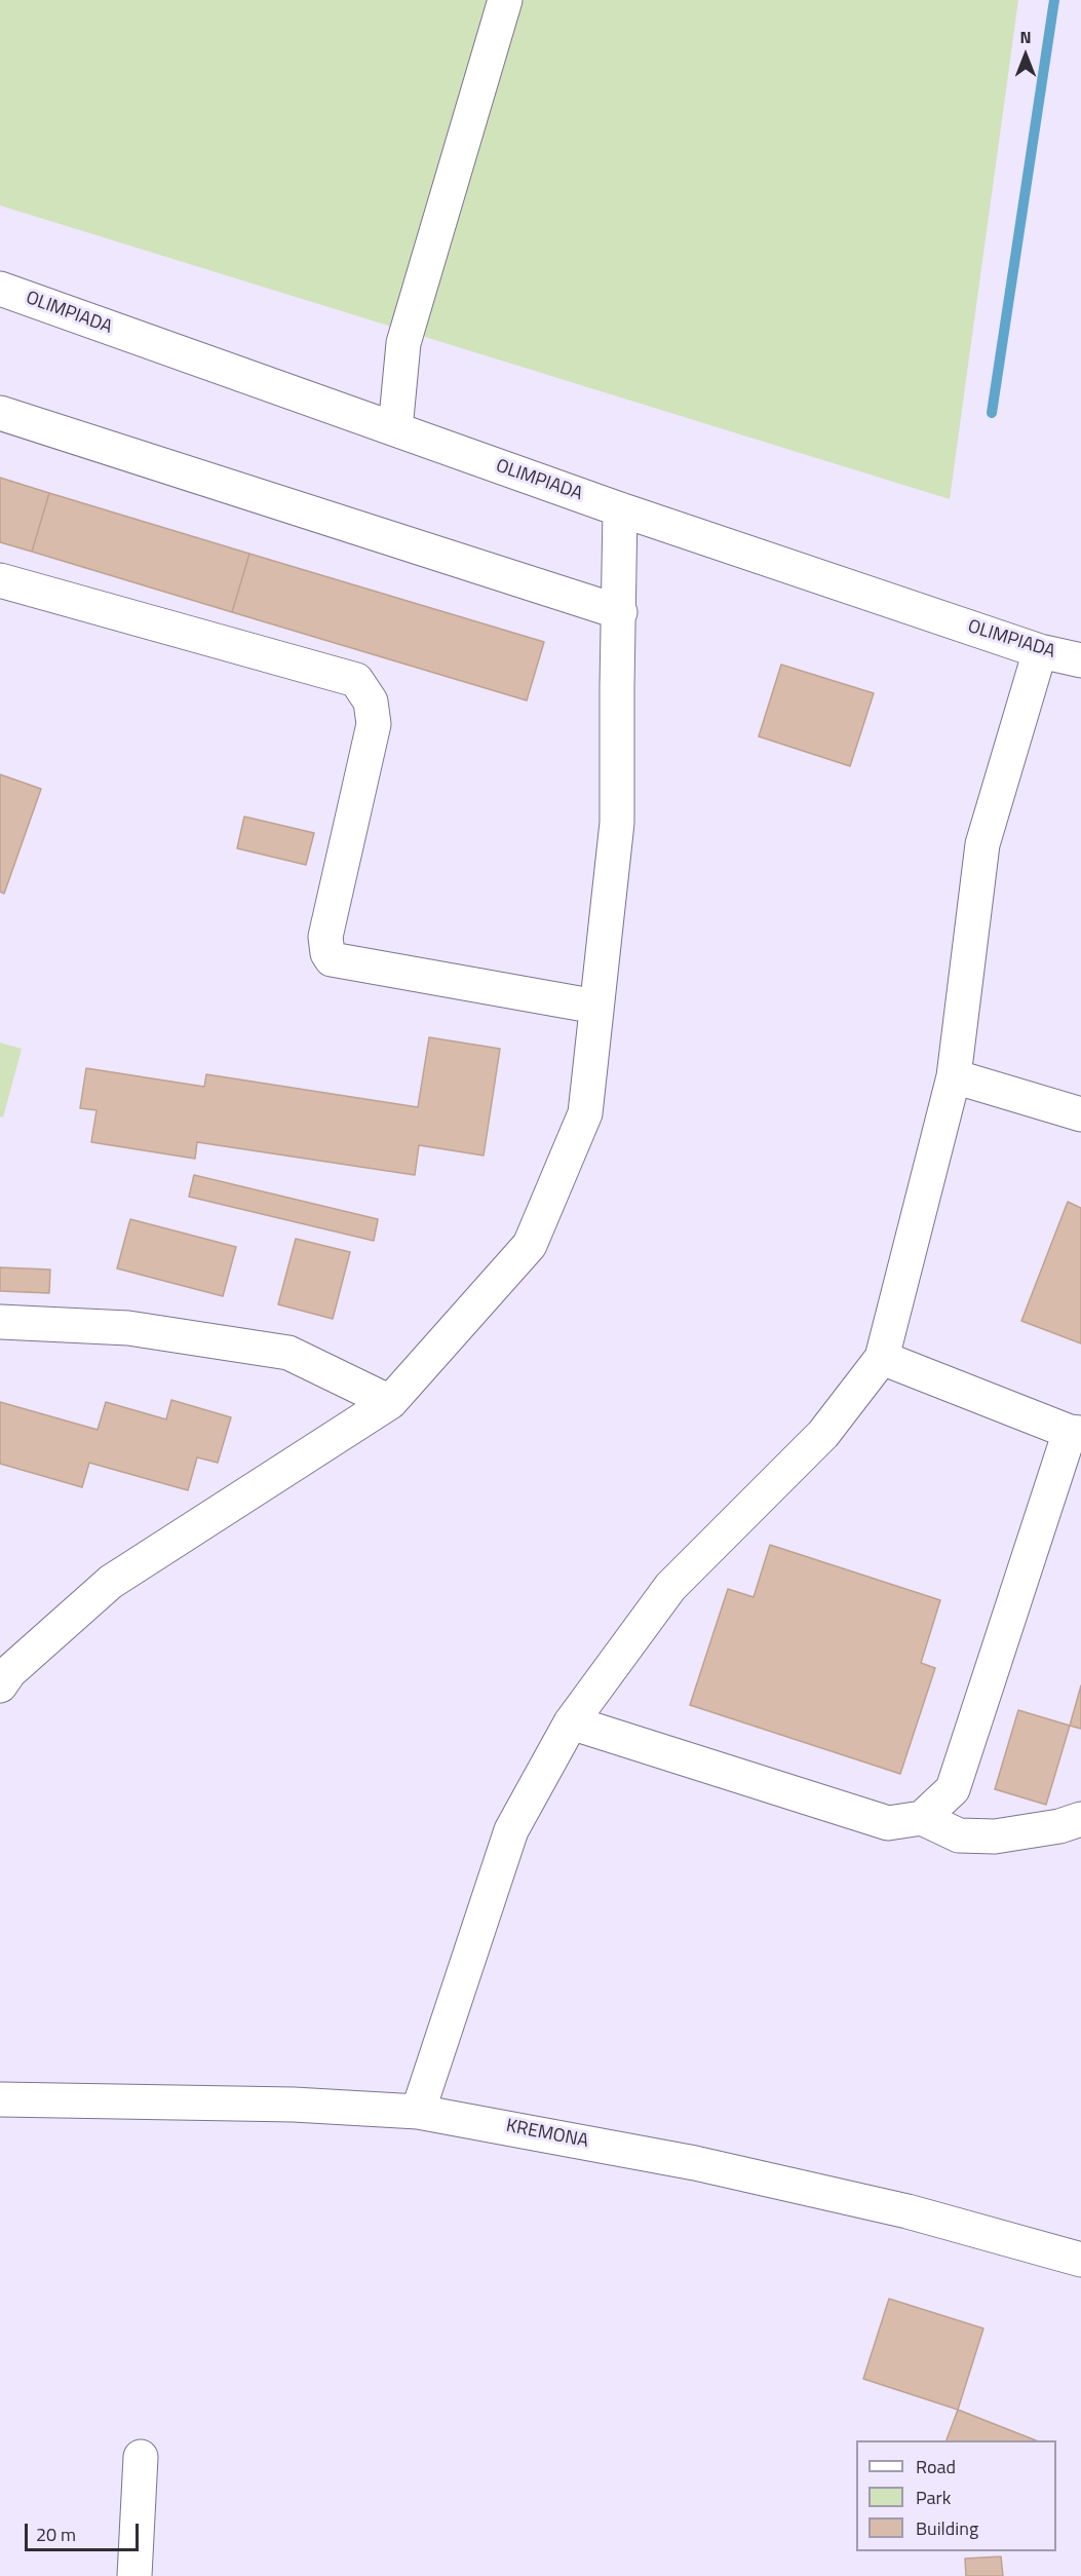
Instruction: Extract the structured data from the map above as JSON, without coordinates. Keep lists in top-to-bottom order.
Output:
{
  "streets": {
    "street": ["OLIMPIADA", "KREMONA"]
  },
  "legend": ["Road", "Park", "Building"],
  "scale_bar": "20 m",
  "north": "top"
}
